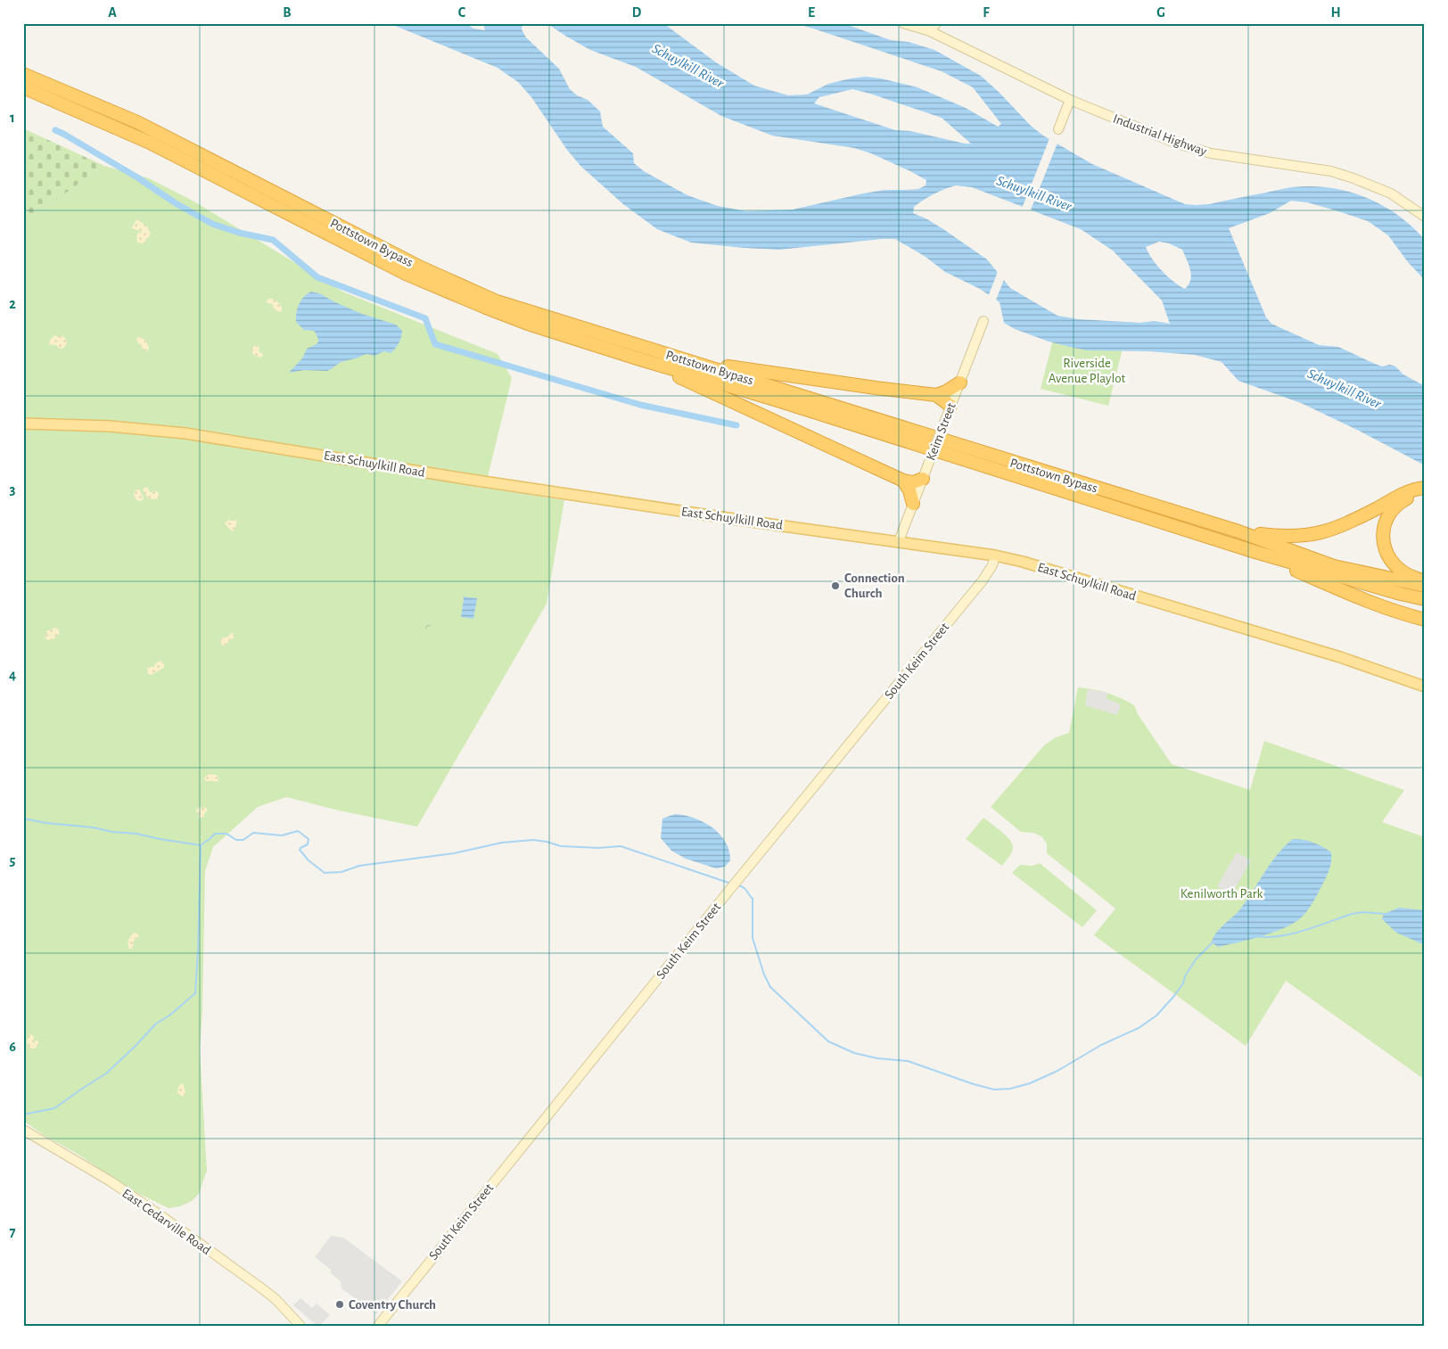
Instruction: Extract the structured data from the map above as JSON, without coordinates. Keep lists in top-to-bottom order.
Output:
{
  "streets": {
    "highway": ["Pottstown Bypass"],
    "main road": ["East Schuylkill Road"],
    "street": [
      "Industrial Highway",
      "Keim Street",
      "South Keim Street",
      "East Cedarville Road"
    ]
  },
  "crossings": [
    ["Keim Street", "East Schuylkill Road"],
    ["East Schuylkill Road", "South Keim Street"]
  ],
  "water": ["Schuylkill River"],
  "parks": ["Riverside Avenue Playlot", "Kenilworth Park"],
  "places": ["Connection Church", "Coventry Church"],
  "grid": {
    "columns": [
      "A",
      "B",
      "C",
      "D",
      "E",
      "F",
      "G",
      "H"
    ],
    "rows": [
      "1",
      "2",
      "3",
      "4",
      "5",
      "6",
      "7"
    ]
  }
}
